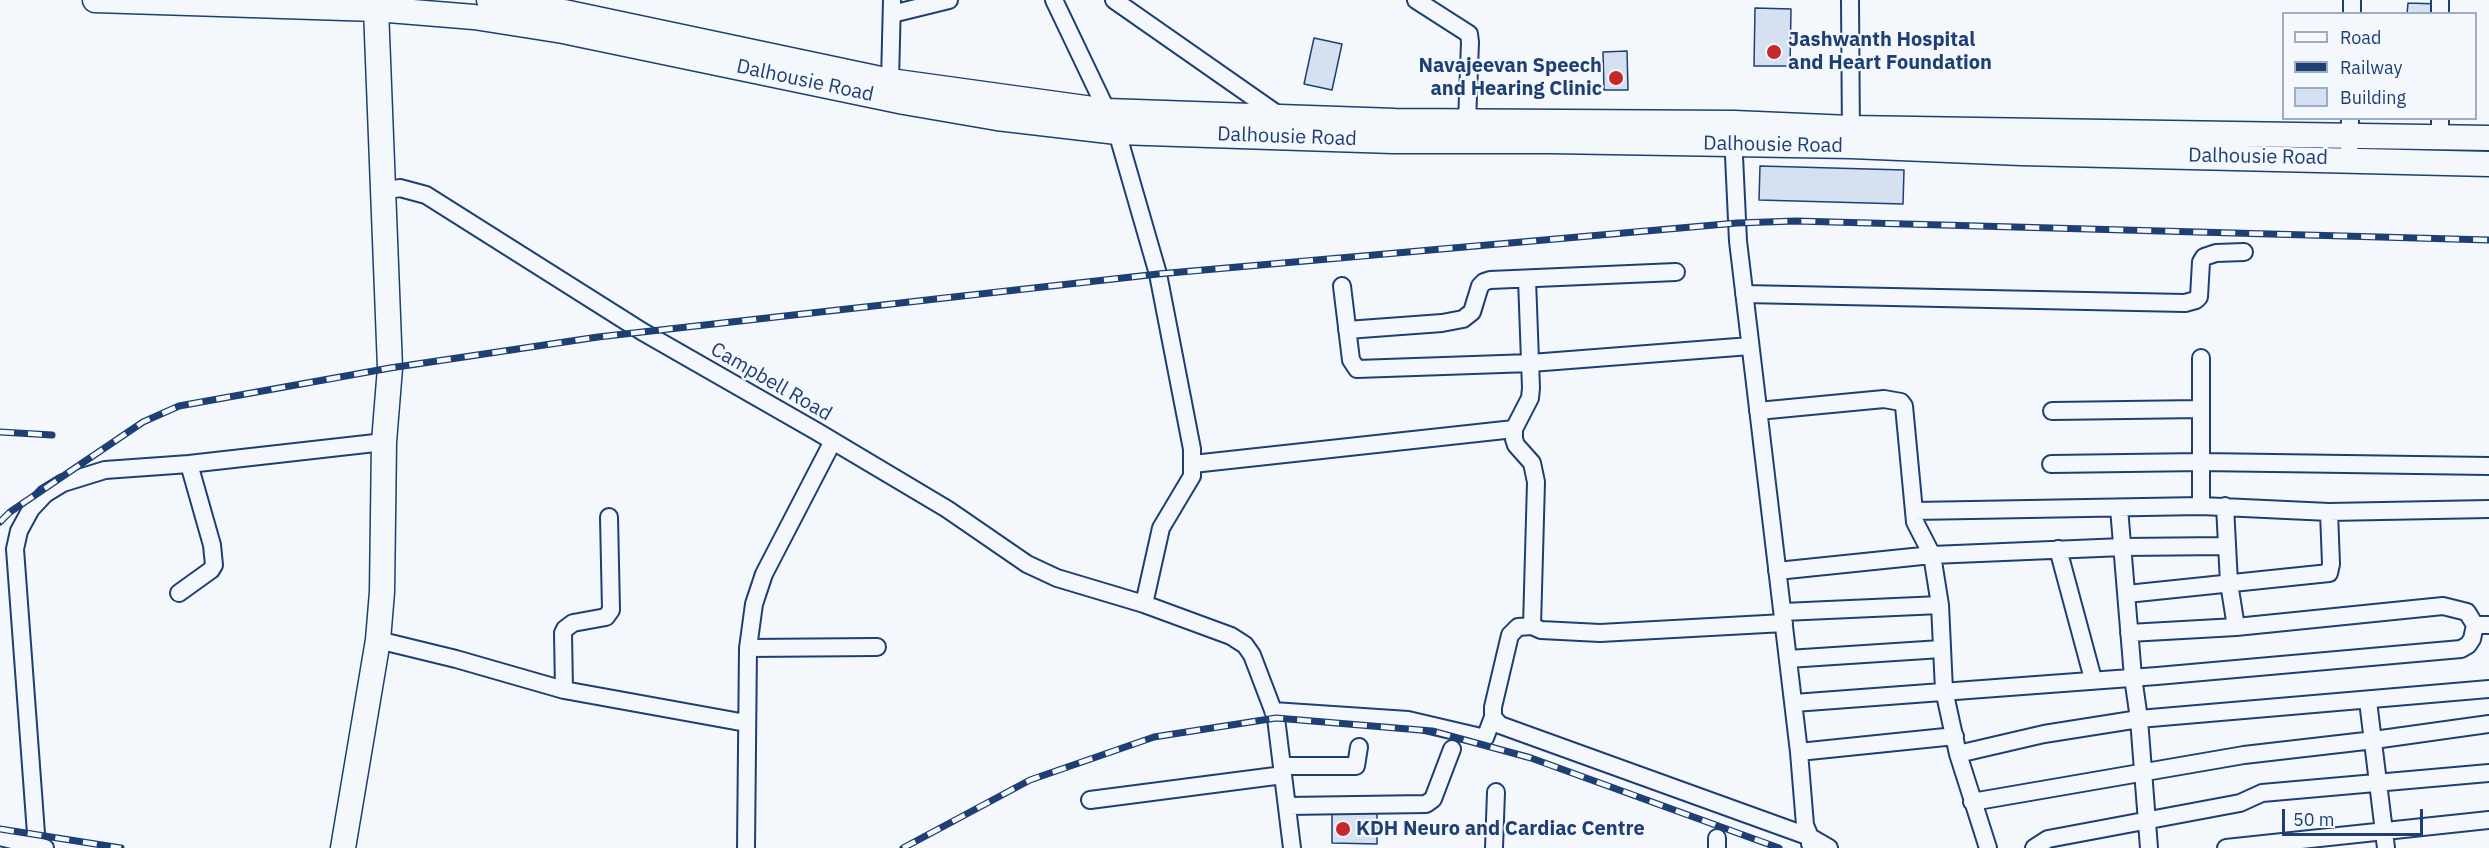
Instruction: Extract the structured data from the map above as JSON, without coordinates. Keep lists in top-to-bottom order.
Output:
{
  "streets": {
    "street": ["Dalhousie Road", "Campbell Road"]
  },
  "places": ["Jashwanth Hospital and Heart Foundation", "Navajeevan Speech and Hearing Clinic", "KDH Neuro and Cardiac Centre"],
  "legend": ["Road", "Railway", "Building"],
  "scale_bar": "50 m"
}
